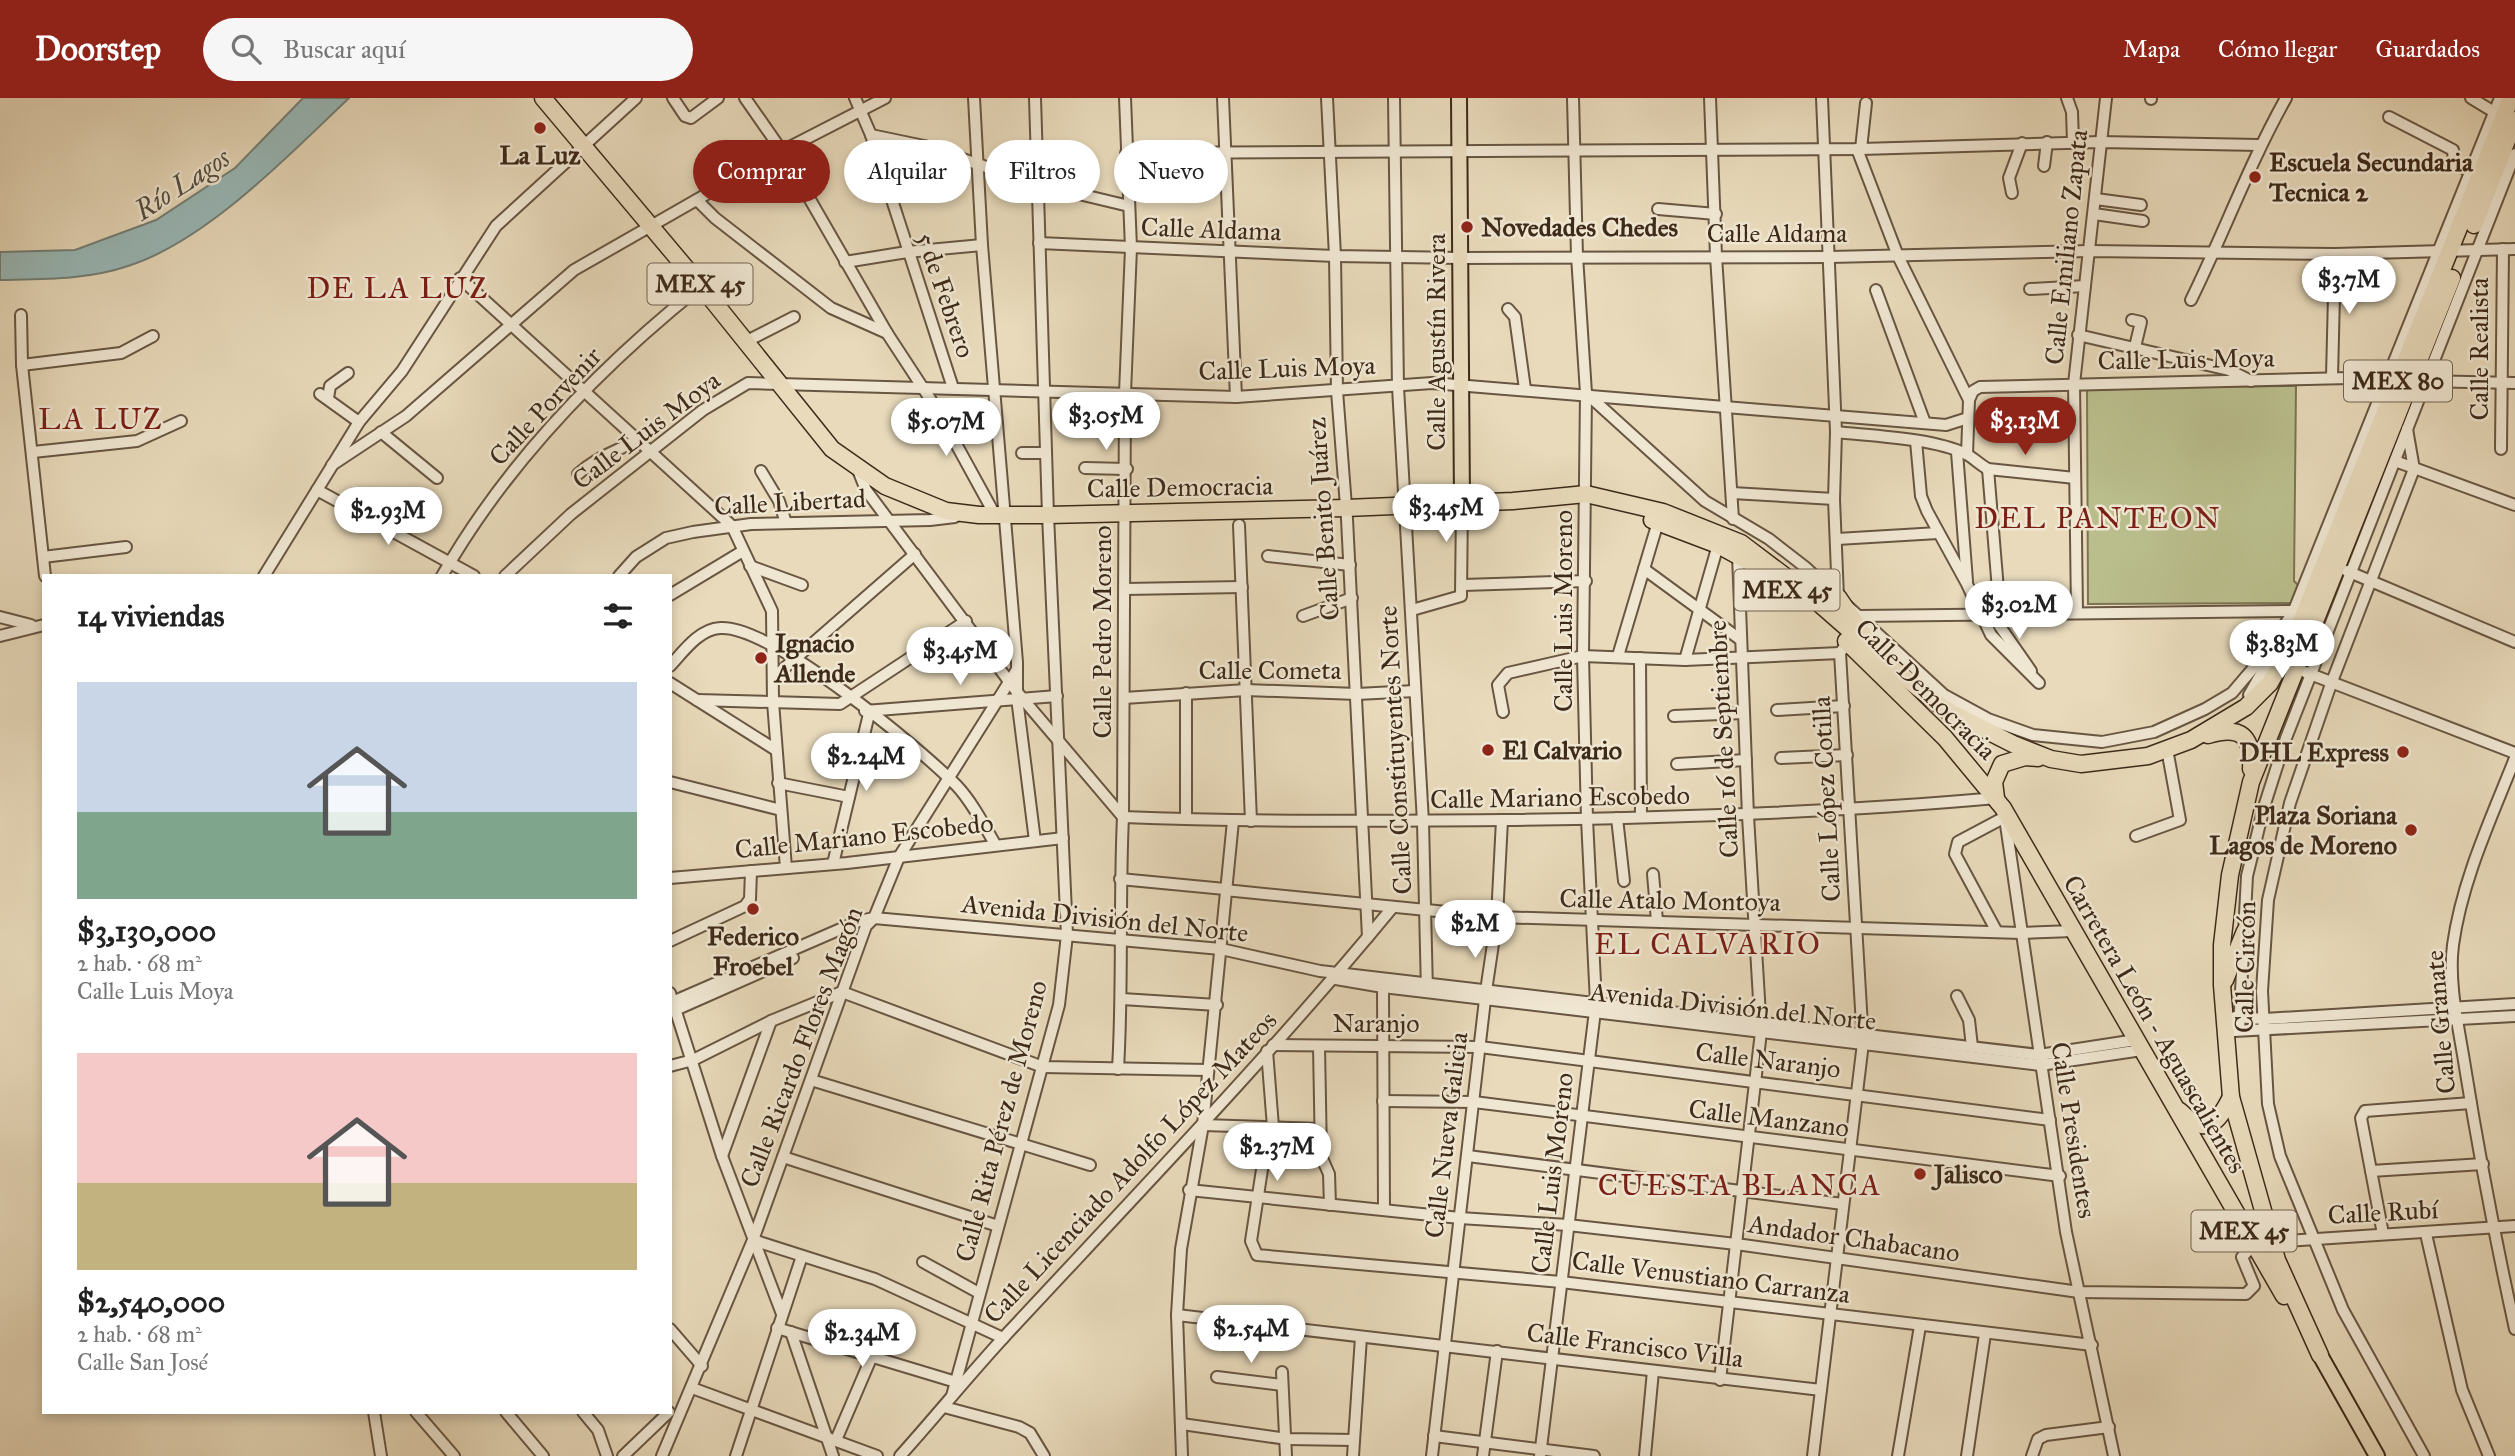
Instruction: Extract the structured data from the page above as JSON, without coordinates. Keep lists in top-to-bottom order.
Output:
{
  "streets": {
    "highway": [
      "MEX 45",
      "MEX 80",
      "Calle Democracia",
      "Carretera León - Aguascalientes"
    ],
    "main road": ["Calle Agustín Rivera"],
    "street": [
      "Calle Aldama",
      "Calle Emiliano Zapata",
      "5 de Febrero",
      "Calle Realista",
      "Calle Luis Moya",
      "Calle Porvenir",
      "Calle Libertad",
      "Calle Benito Juárez",
      "Calle Luis Moreno",
      "Calle Pedro Moreno",
      "Calle Cometa",
      "Calle 16 de Septiembre",
      "Calle Constituyentes Norte",
      "Calle Mariano Escobedo",
      "Calle López Cotilla",
      "Calle Atalo Montoya",
      "Avenida División del Norte",
      "Calle Circón",
      "Calle Granate",
      "Naranjo",
      "Calle Ricardo Flores Magón",
      "Calle Naranjo",
      "Calle Manzano",
      "Calle Rita Pérez de Moreno",
      "Calle Presidentes",
      "Calle Nueva Galicia",
      "Calle Licenciado Adolfo López Mateos",
      "Calle Rubí",
      "Andador Chabacano",
      "Calle Venustiano Carranza",
      "Calle Francisco Villa"
    ]
  },
  "crossings": [
    ["Calle Aldama", "Calle Emiliano Zapata"],
    ["Calle Aldama", "Calle Agustín Rivera"],
    ["Calle Aldama", "Calle Realista"],
    ["Calle Aldama", "MEX 80"],
    ["Calle Aldama", "Calle Benito Juárez"],
    ["Calle Aldama", "Calle Luis Moreno"],
    ["Calle Aldama", "Calle Pedro Moreno"],
    ["Calle Aldama", "Calle Constituyentes Norte"],
    ["Calle Aldama", "Calle Rita Pérez de Moreno"],
    ["Calle Emiliano Zapata", "Calle Luis Moya"],
    ["MEX 45", "Calle Luis Moya"],
    ["MEX 45", "MEX 80"],
    ["MEX 45", "Calle Porvenir"],
    ["MEX 45", "Calle Democracia"],
    ["5 de Febrero", "Calle Luis Moya"],
    ["Calle Agustín Rivera", "Calle Luis Moya"],
    ["Calle Agustín Rivera", "Calle Democracia"],
    ["Calle Realista", "Calle Luis Moya"],
    ["Calle Luis Moya", "MEX 80"],
    ["Calle Luis Moya", "Calle Benito Juárez"],
    ["Calle Luis Moya", "Calle Luis Moreno"],
    ["Calle Luis Moya", "Calle Pedro Moreno"],
    ["Calle Luis Moya", "Calle Constituyentes Norte"],
    ["Calle Luis Moya", "Calle Rita Pérez de Moreno"],
    ["Calle Democracia", "Calle Libertad"],
    ["Calle Democracia", "Calle Benito Juárez"],
    ["Calle Democracia", "Calle Luis Moreno"],
    ["Calle Democracia", "Calle Pedro Moreno"],
    ["Calle Democracia", "Calle 16 de Septiembre"],
    ["Calle Democracia", "Calle Constituyentes Norte"],
    ["Calle Democracia", "Calle Mariano Escobedo"],
    ["Calle Democracia", "Calle López Cotilla"],
    ["Calle Democracia", "Carretera León - Aguascalientes"],
    ["Calle Democracia", "Calle Rita Pérez de Moreno"],
    ["Calle Democracia", "Calle Presidentes"],
    ["Calle Benito Juárez", "Calle Cometa"],
    ["Calle Benito Juárez", "Calle Mariano Escobedo"],
    ["Calle Benito Juárez", "Calle Atalo Montoya"],
    ["Calle Benito Juárez", "Calle Licenciado Adolfo López Mateos"],
    ["Calle Luis Moreno", "Calle Mariano Escobedo"],
    ["Calle Luis Moreno", "Calle Atalo Montoya"],
    ["Calle Luis Moreno", "Avenida División del Norte"],
    ["Calle Luis Moreno", "Calle Naranjo"],
    ["Calle Luis Moreno", "Calle Manzano"],
    ["Calle Luis Moreno", "Andador Chabacano"],
    ["Calle Luis Moreno", "Calle Venustiano Carranza"],
    ["Calle Luis Moreno", "Calle Francisco Villa"],
    ["Calle Pedro Moreno", "Calle Cometa"],
    ["Calle Pedro Moreno", "Calle Mariano Escobedo"],
    ["Calle Pedro Moreno", "Calle Atalo Montoya"],
    ["Calle Pedro Moreno", "Avenida División del Norte"],
    ["Calle Cometa", "Calle Constituyentes Norte"],
    ["Calle 16 de Septiembre", "Calle Mariano Escobedo"],
    ["Calle 16 de Septiembre", "Calle Atalo Montoya"],
    ["Calle 16 de Septiembre", "Avenida División del Norte"],
    ["Calle 16 de Septiembre", "Calle Naranjo"],
    ["Calle 16 de Septiembre", "Calle Manzano"],
    ["Calle 16 de Septiembre", "Andador Chabacano"],
    ["Calle 16 de Septiembre", "Calle Venustiano Carranza"],
    ["Calle 16 de Septiembre", "Calle Francisco Villa"],
    ["Calle Constituyentes Norte", "Calle Mariano Escobedo"],
    ["Calle Constituyentes Norte", "Calle Atalo Montoya"],
    ["Calle Constituyentes Norte", "Avenida División del Norte"],
    ["Calle Mariano Escobedo", "Calle López Cotilla"],
    ["Calle Mariano Escobedo", "Carretera León - Aguascalientes"],
    ["Calle Mariano Escobedo", "Calle Ricardo Flores Magón"],
    ["Calle Mariano Escobedo", "Calle Rita Pérez de Moreno"],
    ["Calle Mariano Escobedo", "Calle Presidentes"],
    ["Calle Mariano Escobedo", "Calle Nueva Galicia"],
    ["Calle López Cotilla", "Calle Atalo Montoya"],
    ["Calle López Cotilla", "Avenida División del Norte"],
    ["Calle López Cotilla", "Calle Naranjo"],
    ["Calle López Cotilla", "Calle Manzano"],
    ["Calle López Cotilla", "Andador Chabacano"],
    ["Calle López Cotilla", "Calle Venustiano Carranza"],
    ["Calle López Cotilla", "Calle Francisco Villa"],
    ["Calle Atalo Montoya", "Carretera León - Aguascalientes"],
    ["Calle Atalo Montoya", "Calle Presidentes"],
    ["Calle Atalo Montoya", "Calle Nueva Galicia"],
    ["Calle Atalo Montoya", "Calle Licenciado Adolfo López Mateos"],
    ["Avenida División del Norte", "Carretera León - Aguascalientes"],
    ["Avenida División del Norte", "Calle Ricardo Flores Magón"],
    ["Avenida División del Norte", "Calle Rita Pérez de Moreno"],
    ["Avenida División del Norte", "Calle Presidentes"],
    ["Avenida División del Norte", "Calle Nueva Galicia"],
    ["Avenida División del Norte", "Calle Licenciado Adolfo López Mateos"],
    ["Calle Circón", "Calle Rubí"],
    ["Calle Granate", "Calle Rubí"],
    ["Naranjo", "Calle Naranjo"],
    ["Naranjo", "Calle Nueva Galicia"],
    ["Naranjo", "Calle Licenciado Adolfo López Mateos"],
    ["Carretera León - Aguascalientes", "Calle Presidentes"],
    ["Carretera León - Aguascalientes", "Calle Rubí"],
    ["Carretera León - Aguascalientes", "Andador Chabacano"],
    ["Calle Naranjo", "Calle Presidentes"],
    ["Calle Naranjo", "Calle Nueva Galicia"],
    ["Calle Manzano", "Calle Presidentes"],
    ["Calle Manzano", "Calle Nueva Galicia"],
    ["Calle Rita Pérez de Moreno", "Calle Licenciado Adolfo López Mateos"],
    ["Calle Presidentes", "Andador Chabacano"],
    ["Calle Presidentes", "Calle Venustiano Carranza"],
    ["Calle Nueva Galicia", "Andador Chabacano"],
    ["Calle Nueva Galicia", "Calle Venustiano Carranza"],
    ["Calle Nueva Galicia", "Calle Francisco Villa"],
    ["Calle Rubí", "Andador Chabacano"],
    ["Andador Chabacano", "Calle Venustiano Carranza"]
  ],
  "districts": [
    "DE LA LUZ",
    "LA LUZ",
    "DEL PANTEON",
    "EL CALVARIO",
    "CUESTA BLANCA"
  ],
  "water": ["Río Lagos"],
  "places": [
    "La Luz",
    "Escuela Secundaria Tecnica 2",
    "Novedades Chedes",
    "Ignacio Allende",
    "El Calvario",
    "DHL Express",
    "Plaza Soriana Lagos de Moreno",
    "Federico Froebel",
    "Jalisco"
  ],
  "page": {
    "header": "Doorstep",
    "search": "Buscar aquí",
    "nav": ["Mapa", "Cómo llegar", "Guardados"],
    "chip": [
      "Comprar",
      "Alquilar",
      "Filtros",
      "Nuevo"
    ],
    "price": [
      "$3.7M",
      "$3.05M",
      "$3.13M",
      "$5.07M",
      "$3.45M",
      "$2.93M",
      "$3.02M",
      "$3.83M",
      "$3.45M",
      "$2.24M",
      "$2M",
      "$2.37M",
      "$2.54M",
      "$2.34M"
    ],
    "heading": "14 viviendas",
    "list": [
      {
        "name": "$3,130,000",
        "note": "2 hab. · 68 m² · Calle Luis Moya"
      },
      {
        "name": "$2,540,000",
        "note": "2 hab. · 68 m² · Calle San José"
      }
    ]
  }
}
